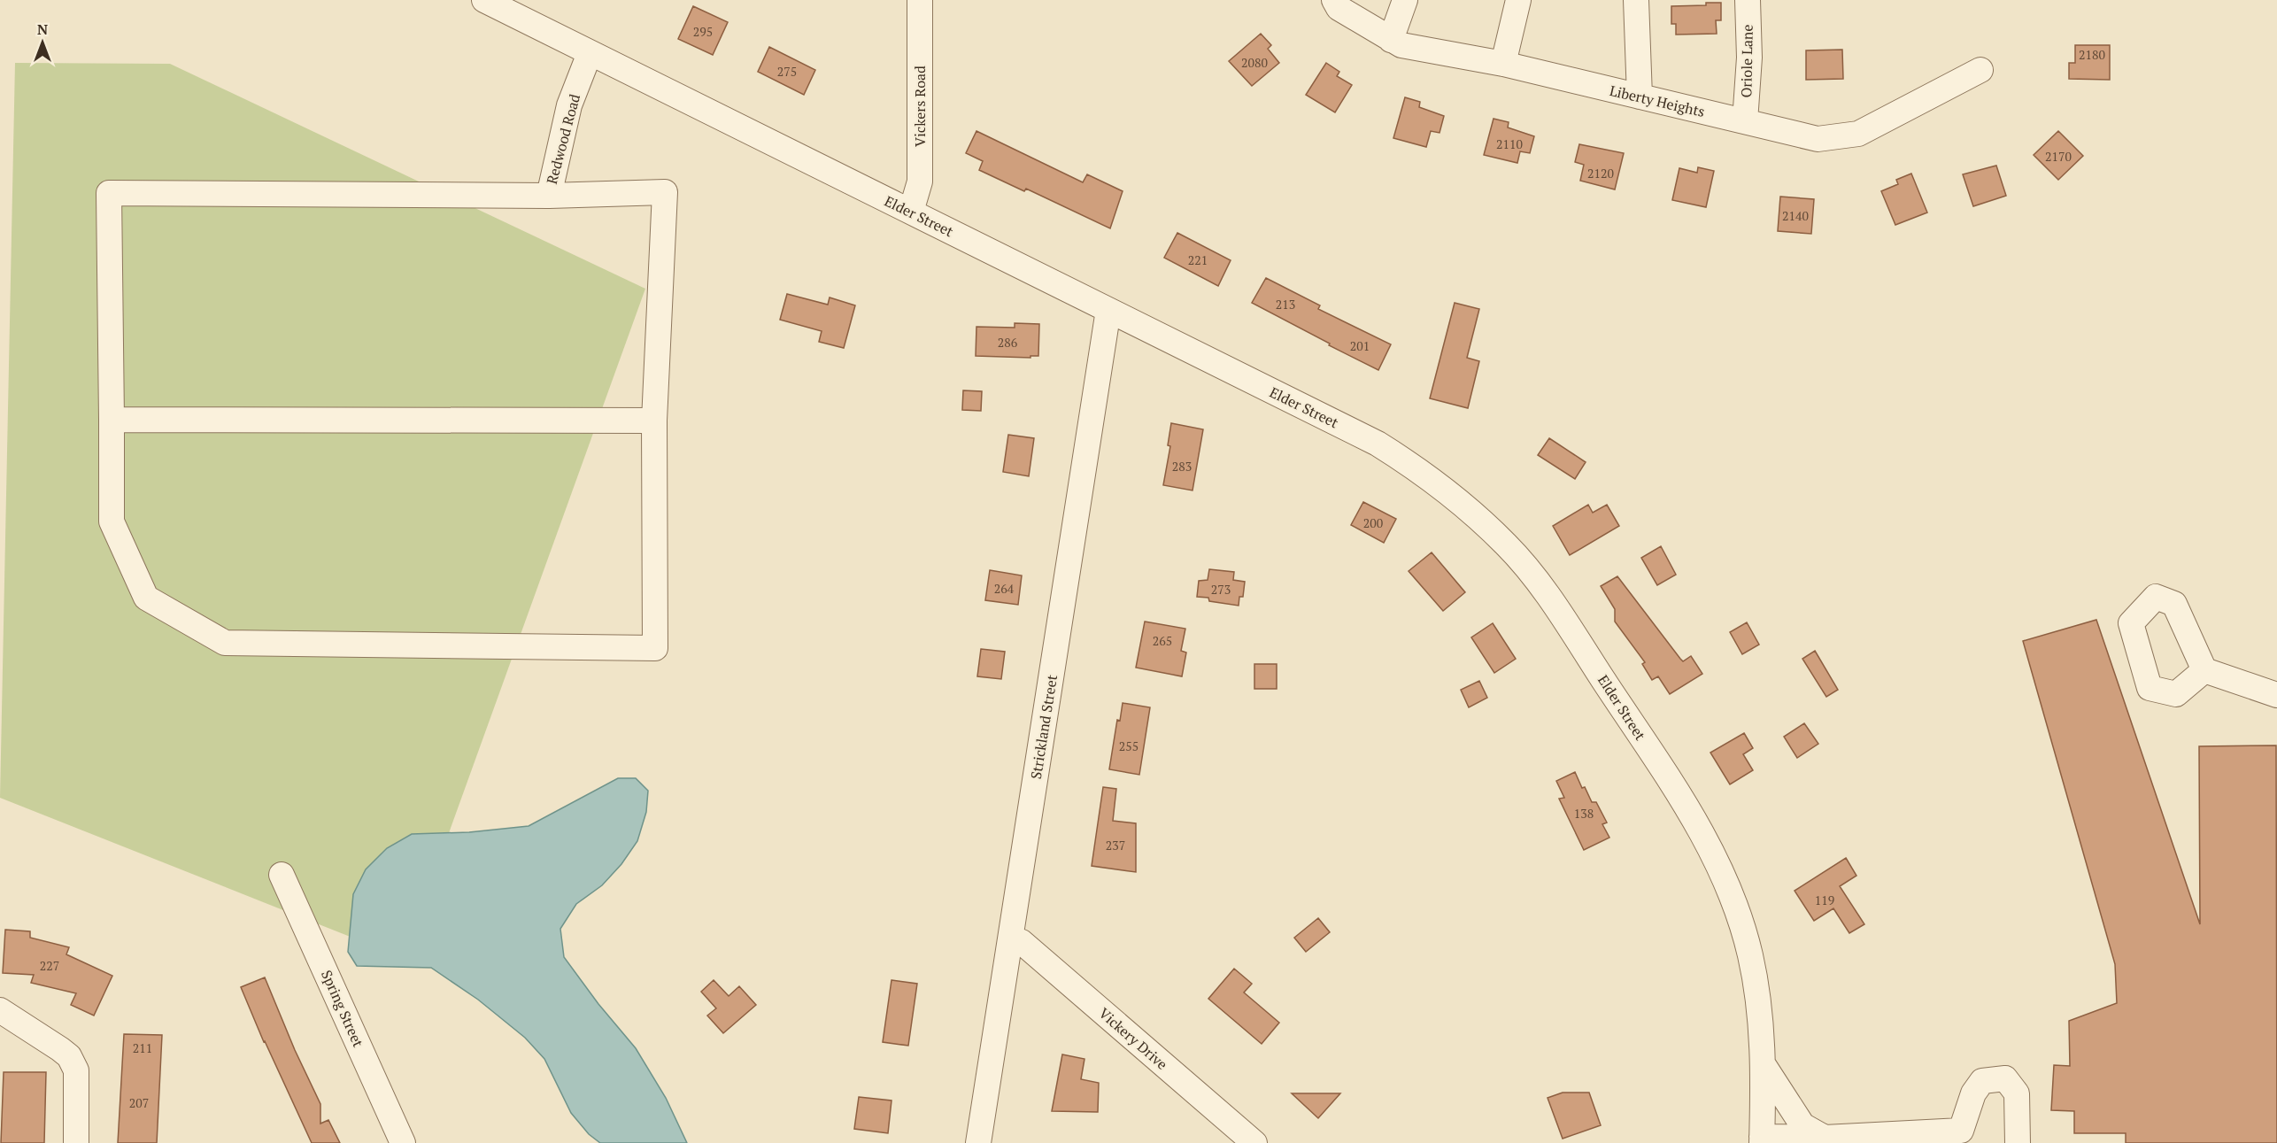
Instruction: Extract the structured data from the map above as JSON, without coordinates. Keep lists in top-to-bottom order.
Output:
{
  "streets": {
    "street": [
      "Oriole Lane",
      "Liberty Heights",
      "Vickers Road",
      "Redwood Road",
      "Elder Street",
      "Strickland Street",
      "Spring Street",
      "Vickery Drive"
    ]
  },
  "crossings": [
    ["Oriole Lane", "Liberty Heights"],
    ["Vickers Road", "Elder Street"],
    ["Redwood Road", "Elder Street"],
    ["Elder Street", "Strickland Street"],
    ["Strickland Street", "Vickery Drive"]
  ],
  "house_numbers": [
    "295",
    "2180",
    "2080",
    "275",
    "2110",
    "2170",
    "2120",
    "2140",
    "221",
    "213",
    "286",
    "201",
    "283",
    "200",
    "264",
    "273",
    "265",
    "255",
    "138",
    "237",
    "119",
    "227",
    "211",
    "207"
  ],
  "north": "top"
}
